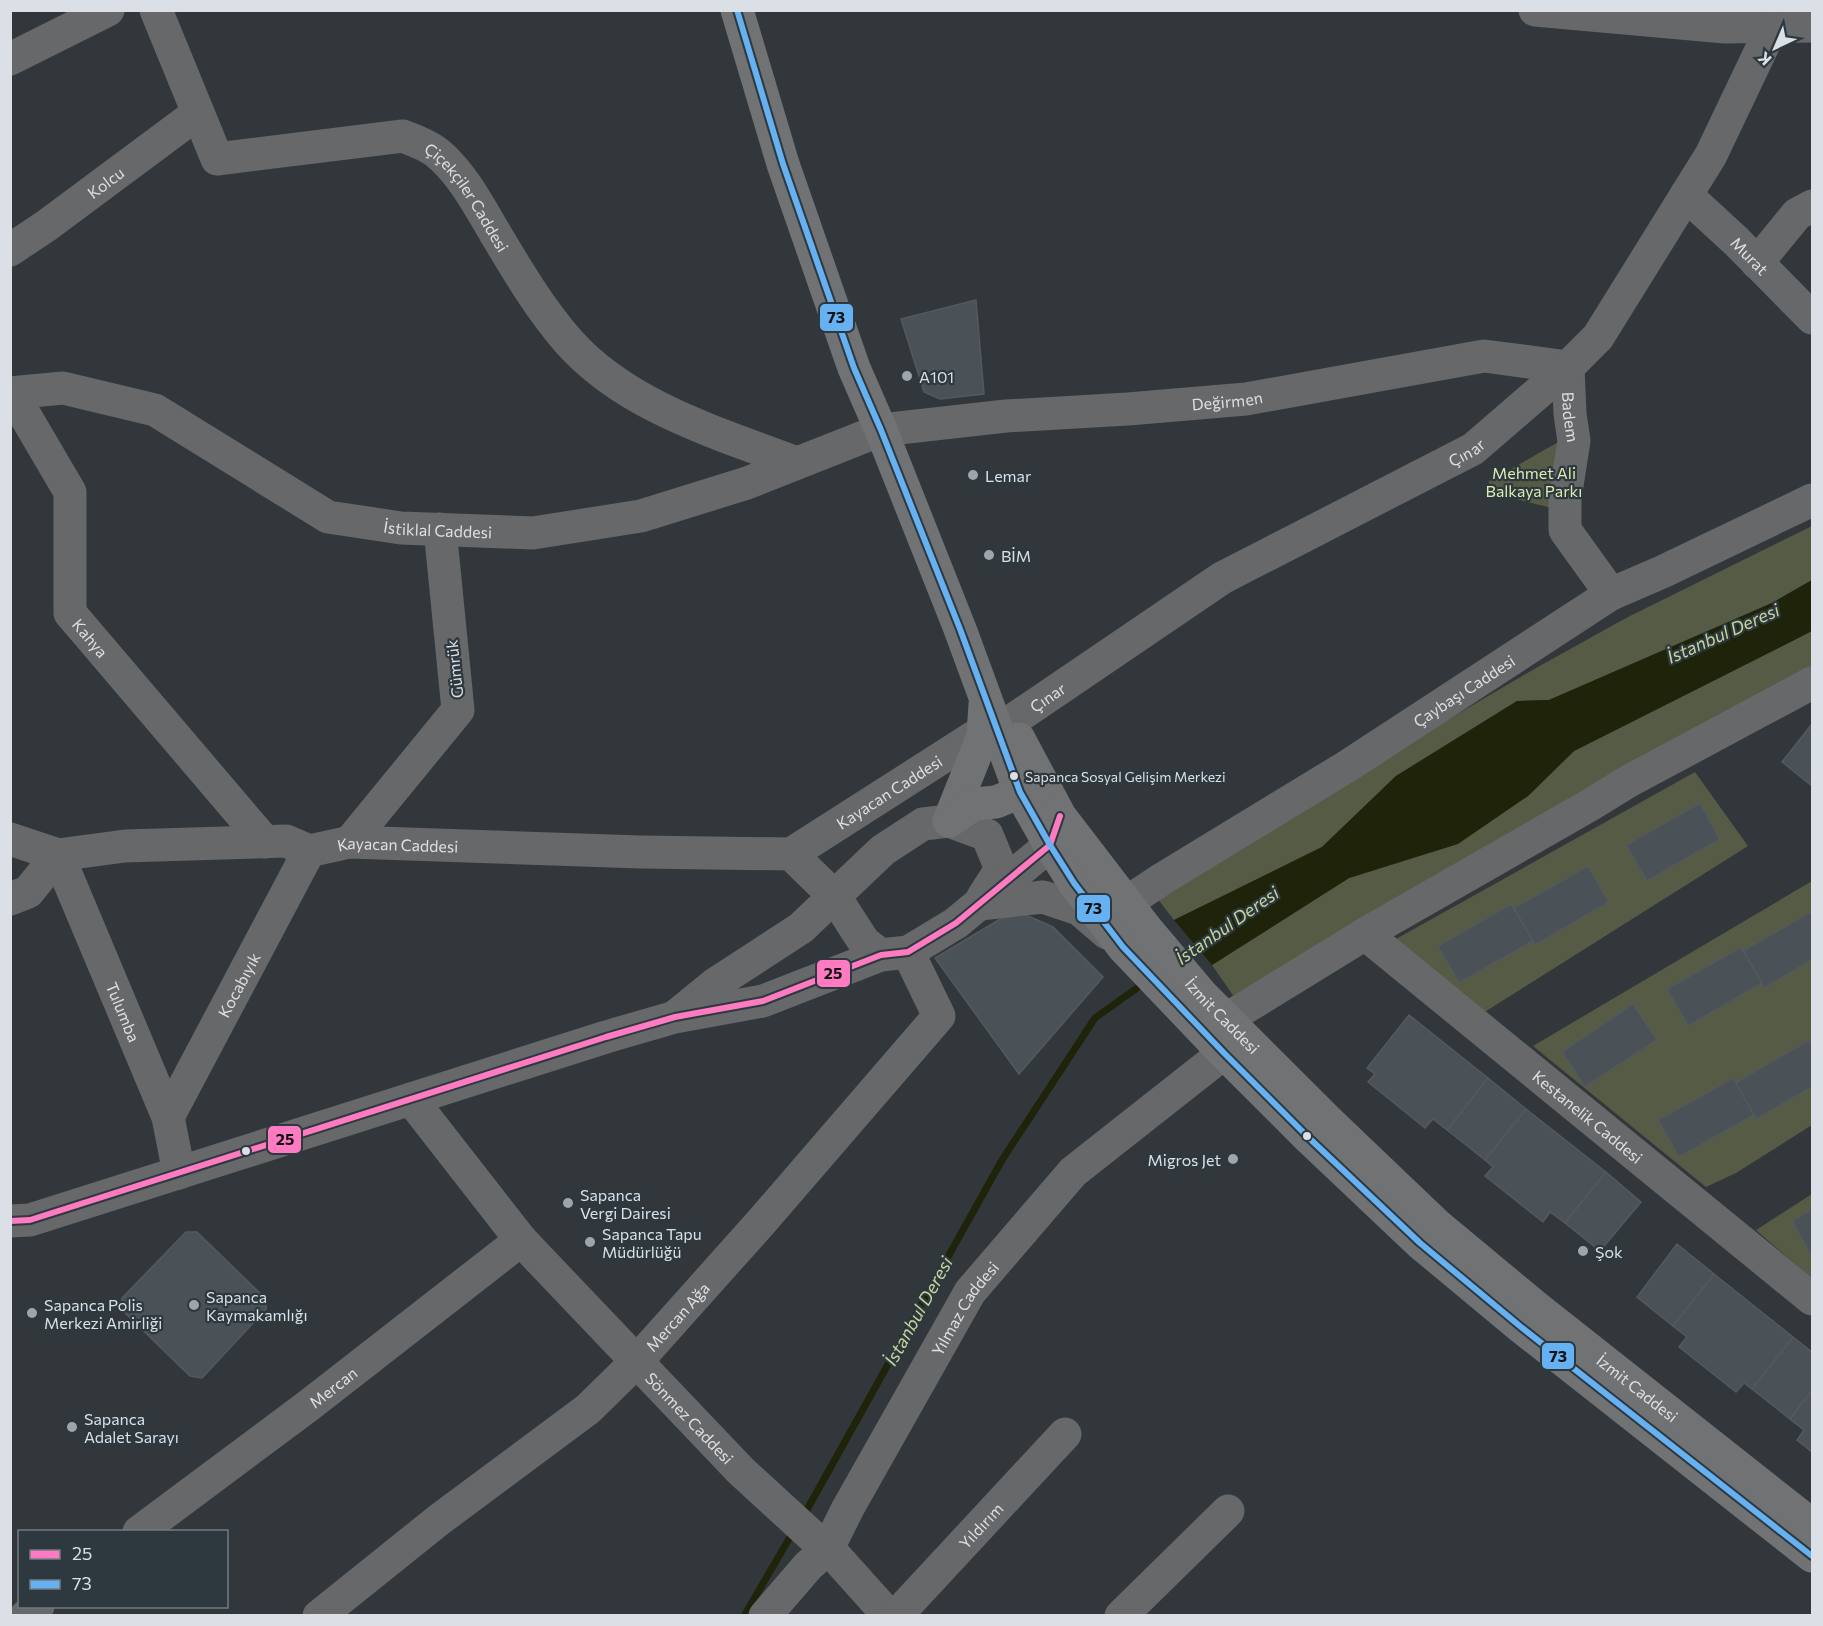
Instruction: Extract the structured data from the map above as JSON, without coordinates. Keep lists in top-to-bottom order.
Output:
{
  "streets": {
    "main road": ["İzmit Caddesi"],
    "street": [
      "Kolcu",
      "Çiçekçiler Caddesi",
      "Murat",
      "Değirmen",
      "Badem",
      "Çınar",
      "İstiklal Caddesi",
      "Kahya",
      "Gümrük",
      "Çaybaşı Caddesi",
      "Kayacan Caddesi",
      "Kocabıyık",
      "Tulumba",
      "Kestanelik Caddesi",
      "Yılmaz Caddesi",
      "Mercan Ağa",
      "Mercan",
      "Sönmez Caddesi",
      "Yıldırım"
    ]
  },
  "crossings": [
    ["Kolcu", "Çiçekçiler Caddesi"],
    ["Çiçekçiler Caddesi", "İstiklal Caddesi"],
    ["Murat", "Çınar"],
    ["Değirmen", "Badem"],
    ["Değirmen", "Çınar"],
    ["Değirmen", "İstiklal Caddesi"],
    ["Badem", "Çınar"],
    ["Badem", "Çaybaşı Caddesi"],
    ["Çınar", "Kayacan Caddesi"],
    ["Çınar", "İzmit Caddesi"],
    ["İstiklal Caddesi", "Kahya"],
    ["İstiklal Caddesi", "Gümrük"],
    ["Gümrük", "Kayacan Caddesi"],
    ["Çaybaşı Caddesi", "İzmit Caddesi"],
    ["Kayacan Caddesi", "Kocabıyık"],
    ["Kayacan Caddesi", "İzmit Caddesi"],
    ["Kocabıyık", "Tulumba"],
    ["İzmit Caddesi", "Yılmaz Caddesi"],
    ["Yılmaz Caddesi", "Sönmez Caddesi"],
    ["Mercan Ağa", "Sönmez Caddesi"],
    ["Mercan", "Sönmez Caddesi"]
  ],
  "water": ["İstanbul Deresi"],
  "parks": ["Mehmet Ali Balkaya Parkı"],
  "places": [
    "A101",
    "Lemar",
    "BİM",
    "Sapanca Sosyal Gelişim Merkezi",
    "Migros Jet",
    "Sapanca Vergi Dairesi",
    "Sapanca Tapu Müdürlüğü",
    "Şok",
    "Sapanca Kaymakamlığı",
    "Sapanca Polis Merkezi Amirliği",
    "Sapanca Adalet Sarayı"
  ],
  "lines": ["transit line 73", "transit line 25"],
  "legend": ["25", "73"],
  "north": "bottom left"
}
